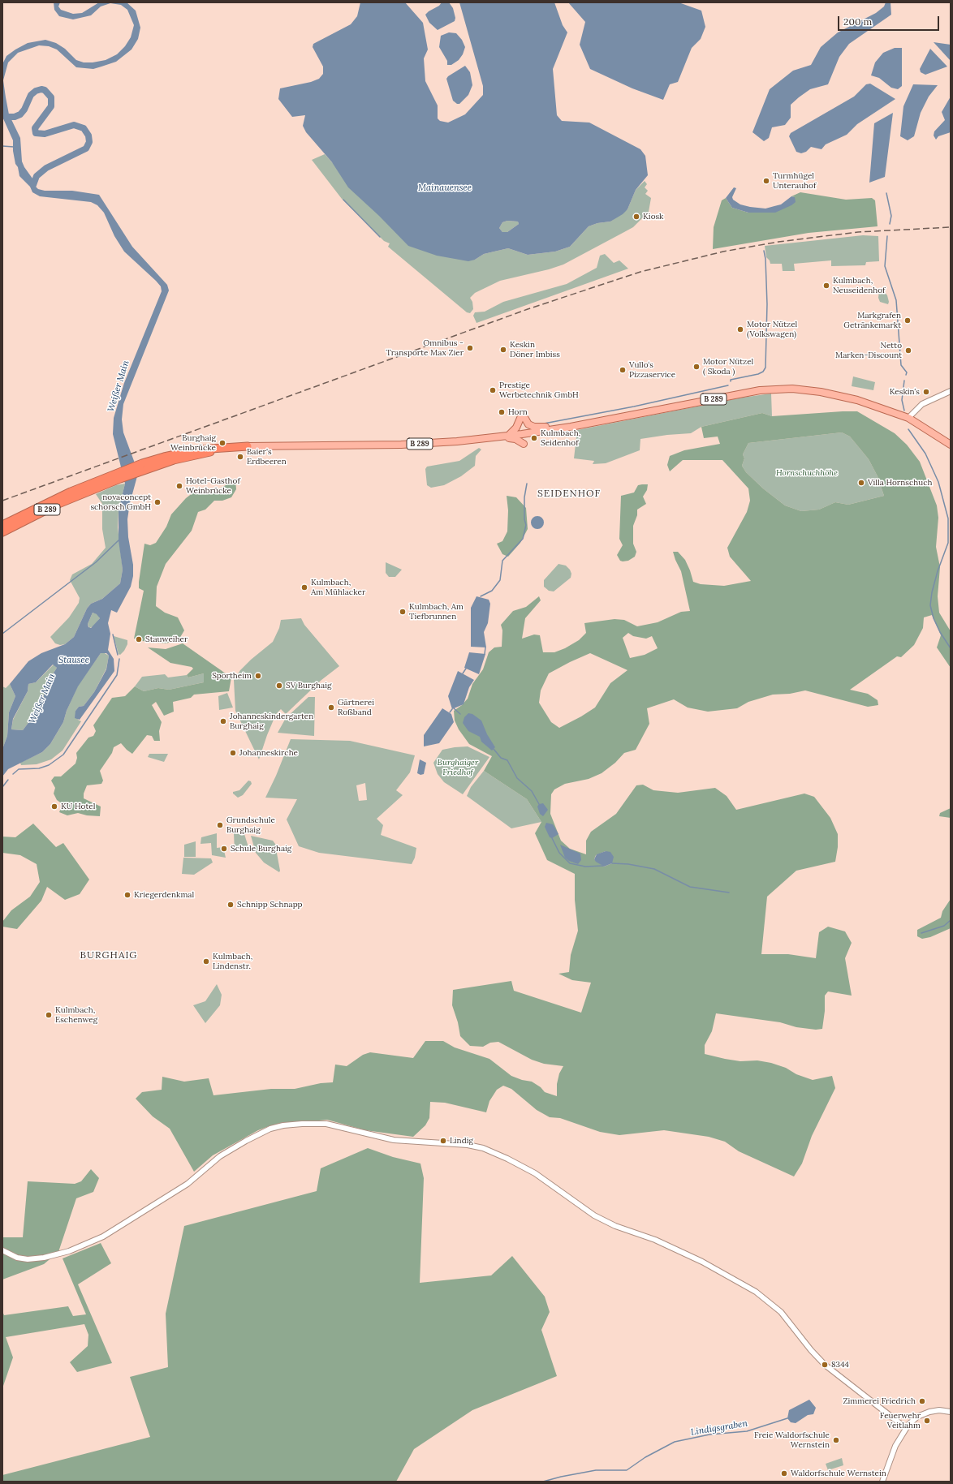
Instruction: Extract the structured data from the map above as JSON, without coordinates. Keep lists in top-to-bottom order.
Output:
{
  "streets": {
    "highway": ["B 289"]
  },
  "districts": ["SEIDENHOF", "BURGHAIG"],
  "water": [
    "Mainauensee",
    "Weißer Main",
    "Stausee",
    "Lindigsgraben"
  ],
  "parks": ["Hornschuchhöhe", "Burghaiger Friedhof"],
  "places": [
    "Turmhügel Unterauhof",
    "Kiosk",
    "Kulmbach, Neuseidenhof",
    "Markgrafen Getränkemarkt",
    "Motor Nützel (Volkswagen)",
    "Omnibus - Transporte Max Zier",
    "Keskin Döner Imbiss",
    "Netto Marken-Discount",
    "Motor Nützel ( Skoda )",
    "Vullo‘s Pizzaservice",
    "Prestige Werbetechnik GmbH",
    "Keskin‘s",
    "Horn",
    "Kulmbach, Seidenhof",
    "Burghaig Weinbrücke",
    "Baier's Erdbeeren",
    "Villa Hornschuch",
    "Hotel-Gasthof Weinbrücke",
    "novaconcept schorsch GmbH",
    "Kulmbach, Am Mühlacker",
    "Kulmbach, Am Tiefbrunnen",
    "Stauweiher",
    "Sportheim",
    "SV Burghaig",
    "Gärtnerei Roßband",
    "Johanneskindergarten Burghaig",
    "Johanneskirche",
    "KU Hotel",
    "Grundschule Burghaig",
    "Schule Burghaig",
    "Kriegerdenkmal",
    "Schnipp Schnapp",
    "Kulmbach, Lindenstr.",
    "Kulmbach, Eschenweg",
    "Lindig",
    "8344",
    "Zimmerei Friedrich",
    "Feuerwehr Veitlahm",
    "Freie Waldorfschule Wernstein",
    "Waldorfschule Wernstein"
  ],
  "scale_bar": "200 m"
}
